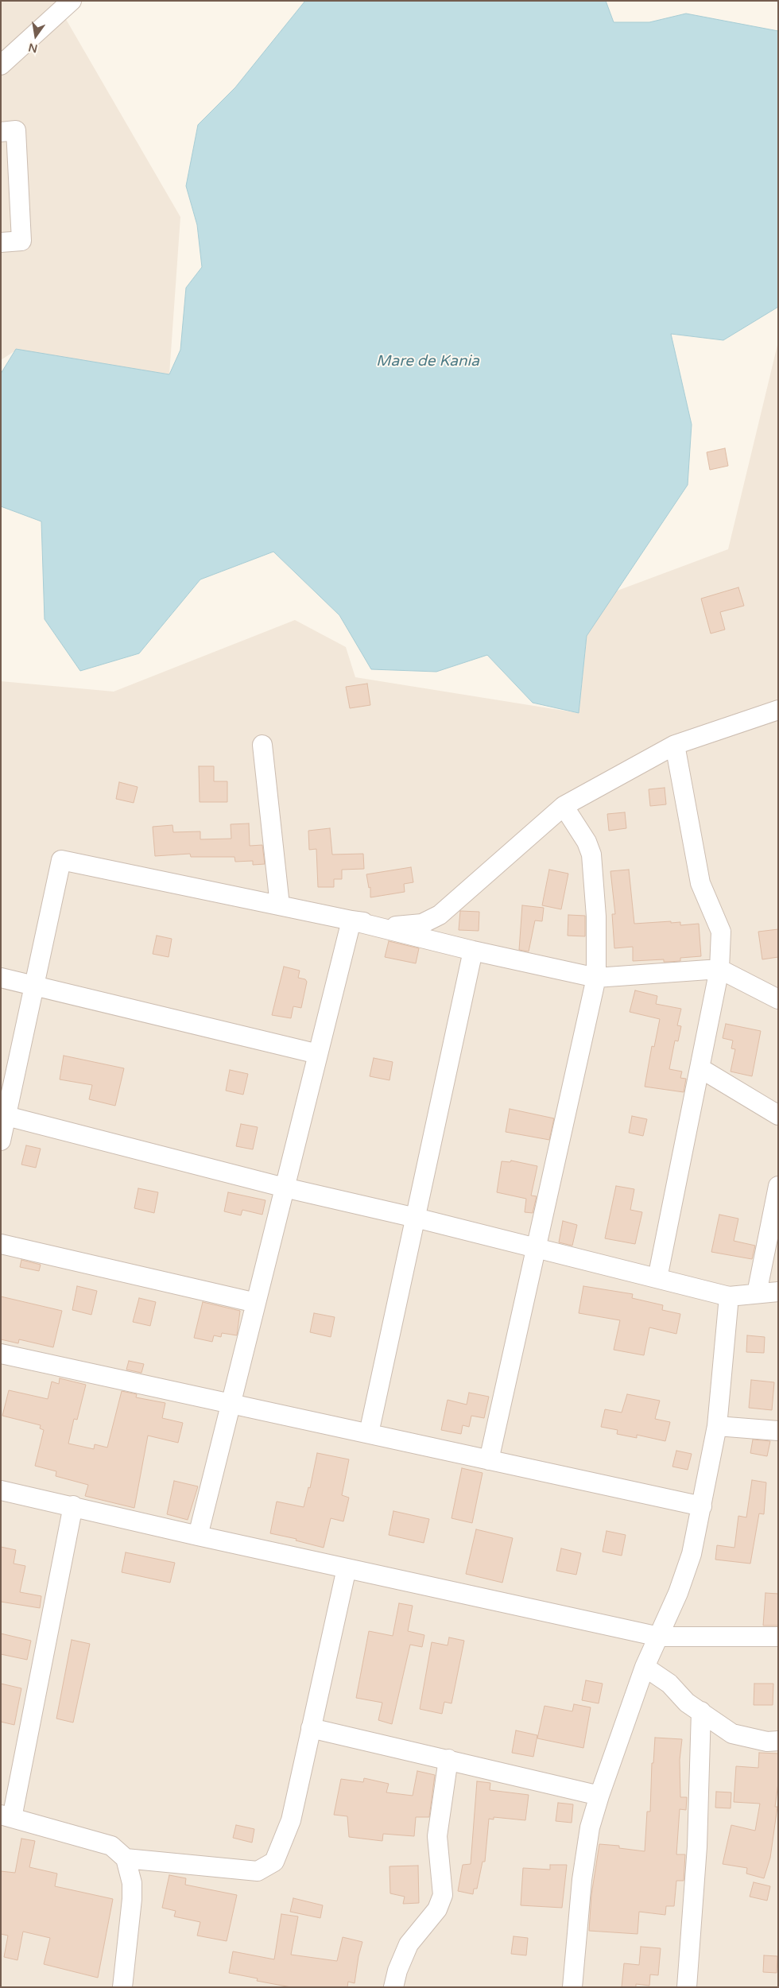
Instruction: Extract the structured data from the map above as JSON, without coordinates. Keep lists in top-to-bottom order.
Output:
{
  "water": ["Mare de Kania"],
  "north": "bottom"
}
